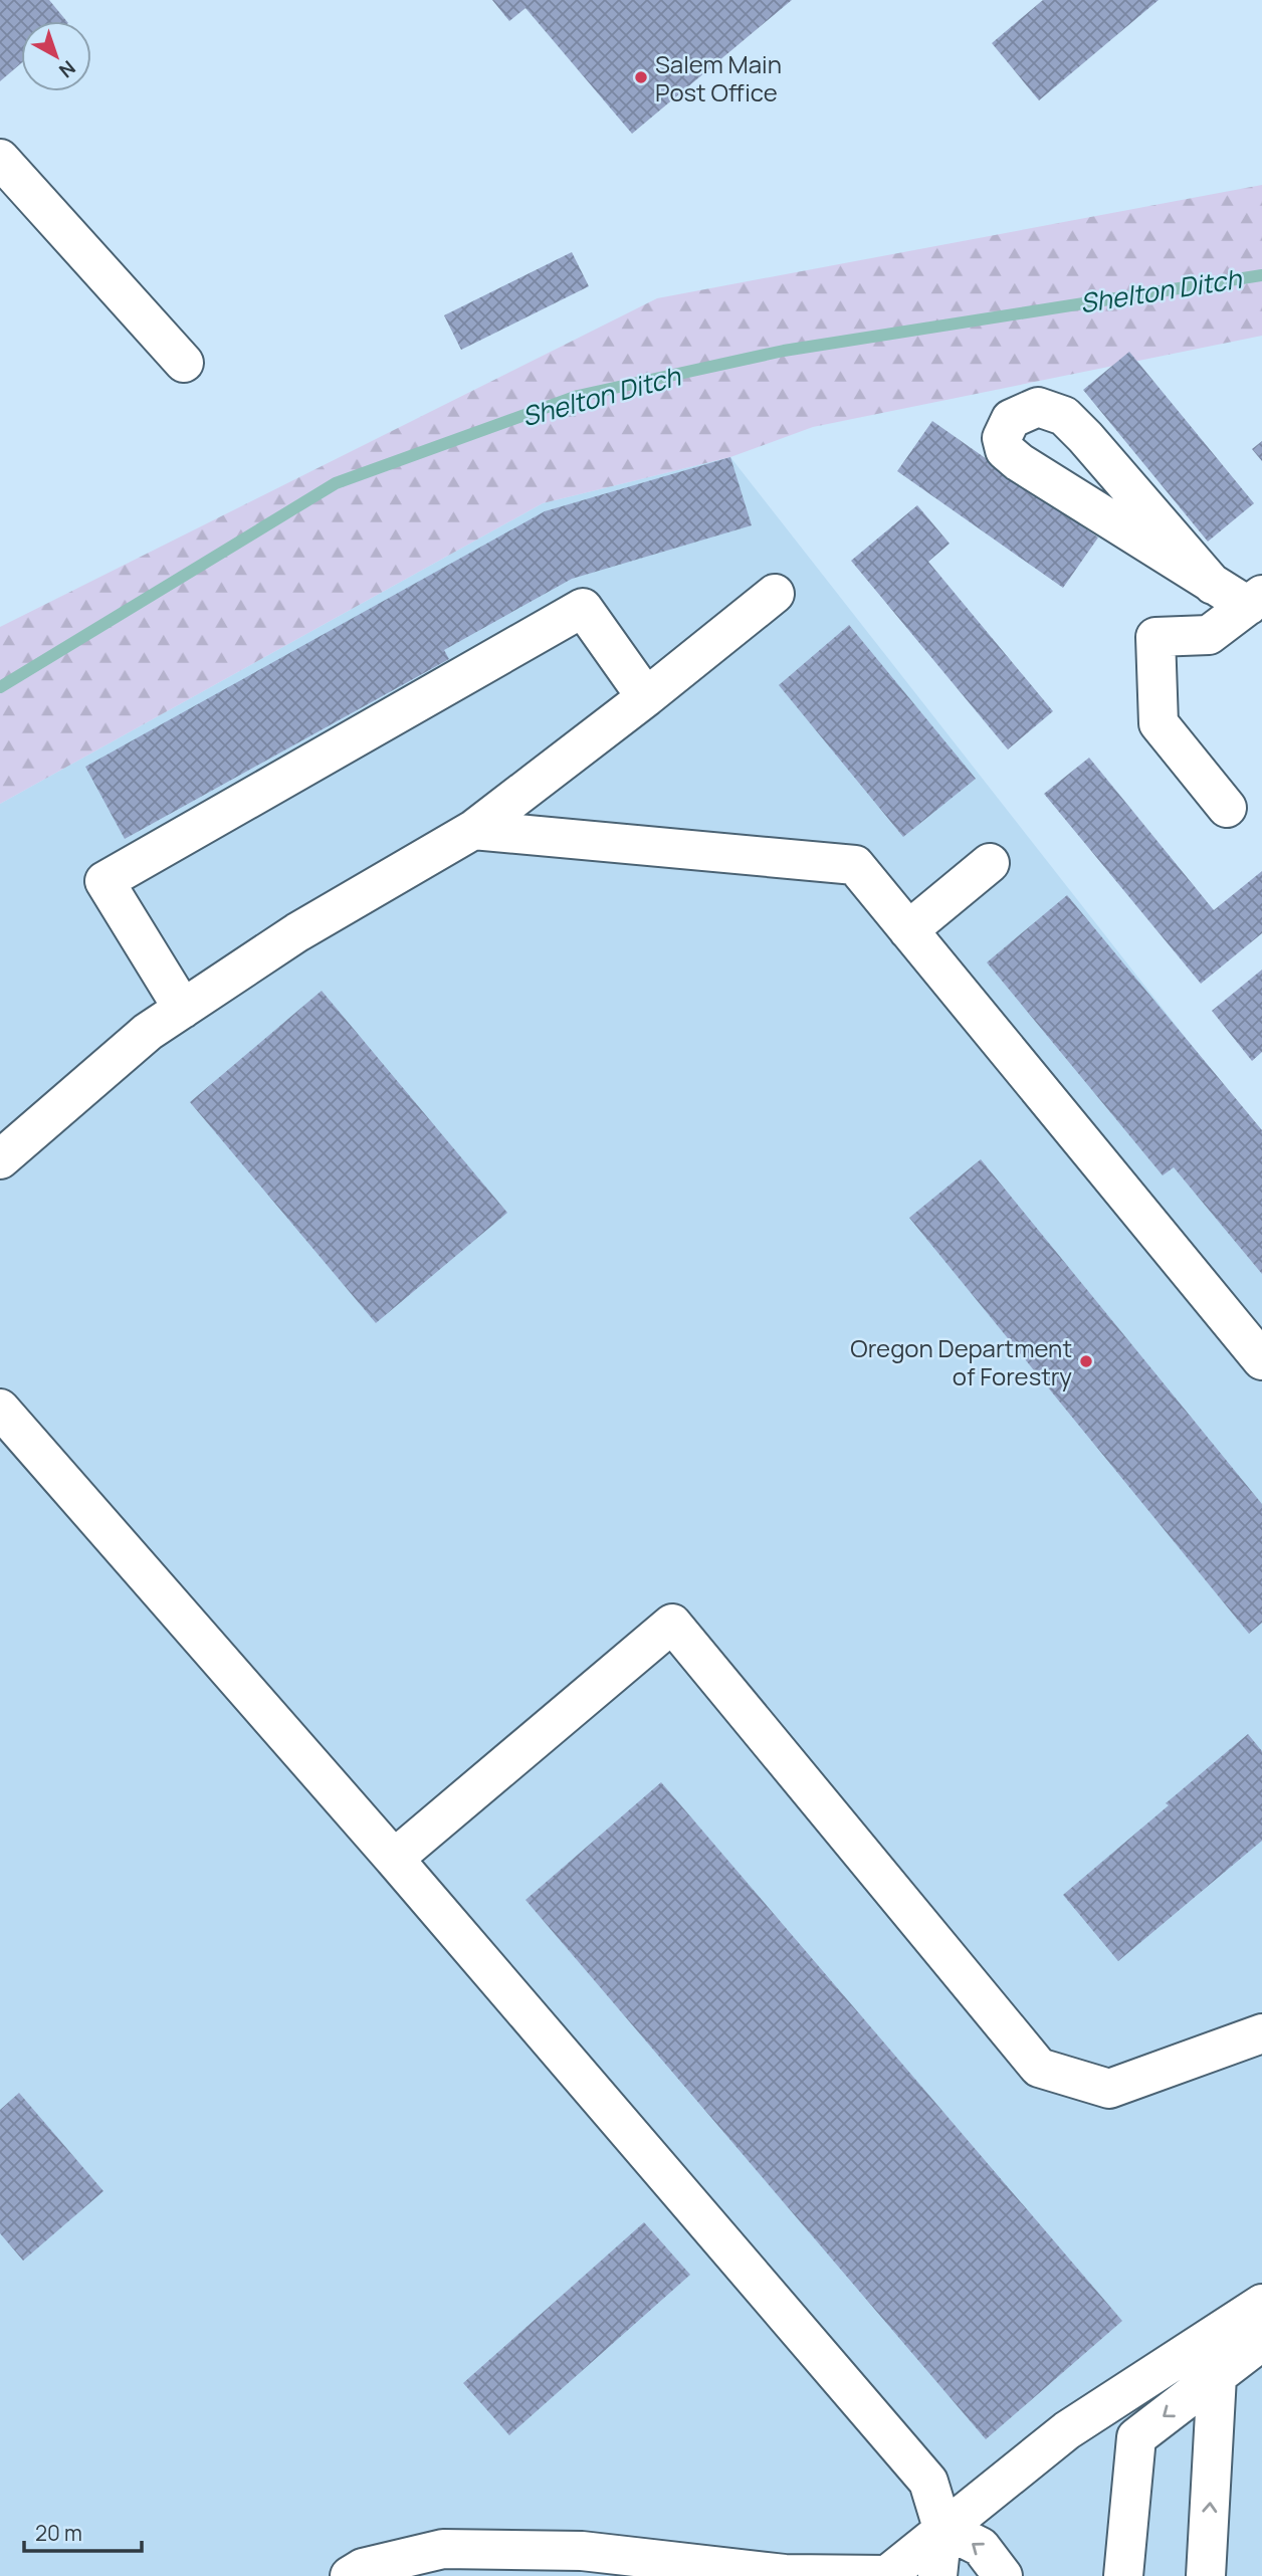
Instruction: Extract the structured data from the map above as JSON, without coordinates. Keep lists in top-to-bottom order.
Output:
{
  "water": ["Shelton Ditch"],
  "places": ["Salem Main Post Office", "Oregon Department of Forestry"],
  "scale_bar": "20 m",
  "north": "bottom right"
}
